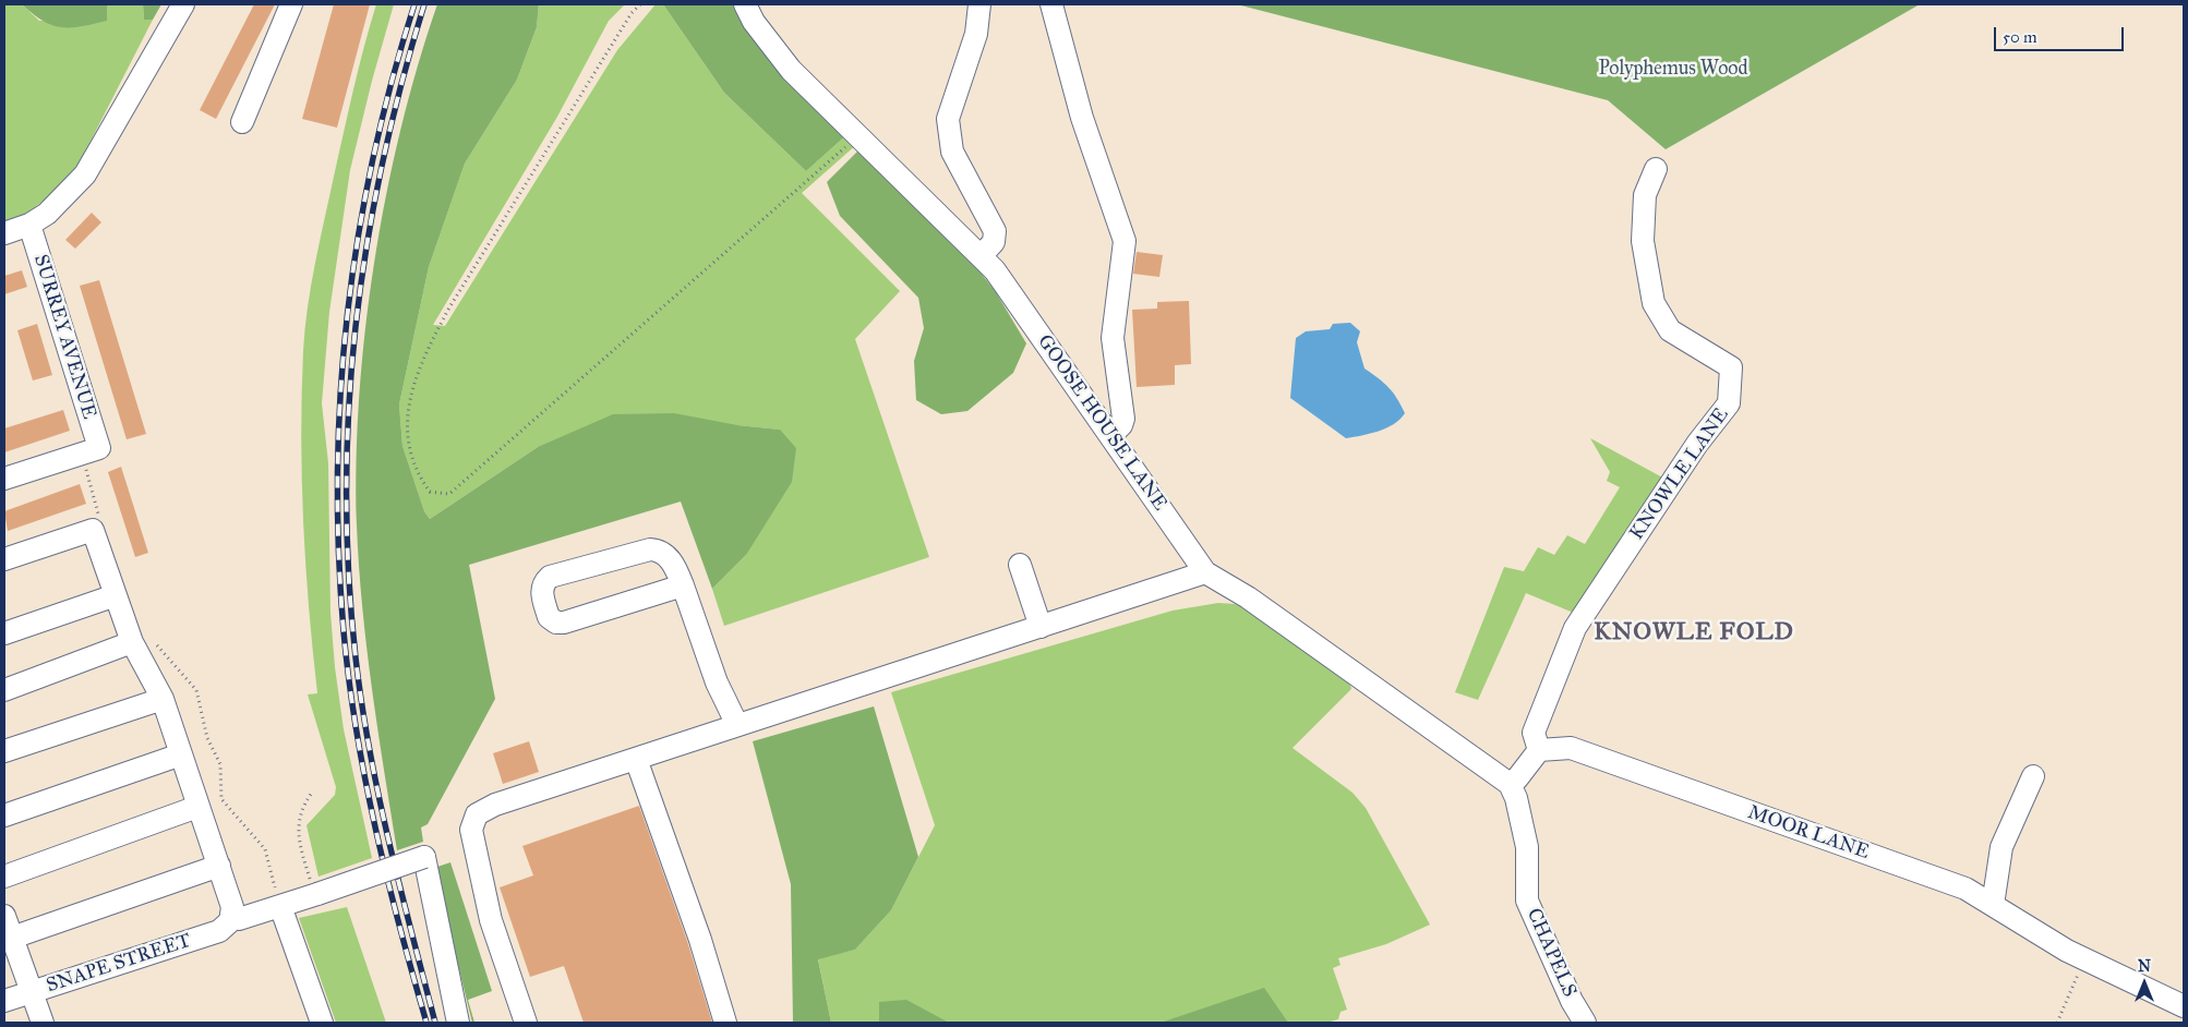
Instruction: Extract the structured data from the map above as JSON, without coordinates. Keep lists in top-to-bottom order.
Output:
{
  "streets": {
    "street": [
      "SURREY AVENUE",
      "GOOSE HOUSE LANE",
      "KNOWLE LANE",
      "MOOR LANE",
      "CHAPELS",
      "SNAPE STREET"
    ]
  },
  "crossings": [
    ["GOOSE HOUSE LANE", "CHAPELS"],
    ["KNOWLE LANE", "MOOR LANE"]
  ],
  "districts": ["KNOWLE FOLD"],
  "parks": ["Polyphemus Wood"],
  "scale_bar": "50 m",
  "north": "top"
}
